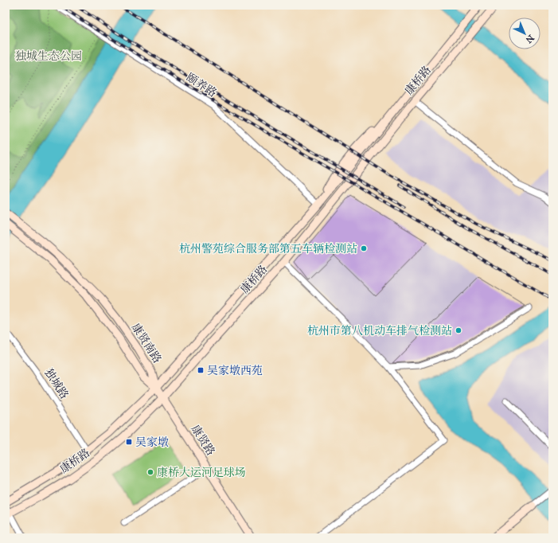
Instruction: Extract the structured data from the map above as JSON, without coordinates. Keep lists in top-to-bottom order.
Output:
{
  "streets": {
    "main road": ["康桥路", "康贤南路", "康贤路"],
    "street": ["颐养路", "独城路"]
  },
  "crossings": [
    ["康桥路", "颐养路"],
    ["康桥路", "康贤南路"],
    ["康桥路", "独城路"],
    ["康桥路", "康贤路"],
    ["康贤南路", "康贤路"]
  ],
  "parks": ["独城生态公园"],
  "places": {
    "other": ["杭州警苑综合服务部第五车辆检测站", "杭州市第八机动车排气检测站", "康桥大运河足球场"],
    "transit": ["吴家墩西苑", "吴家墩"]
  },
  "north": "bottom right"
}
